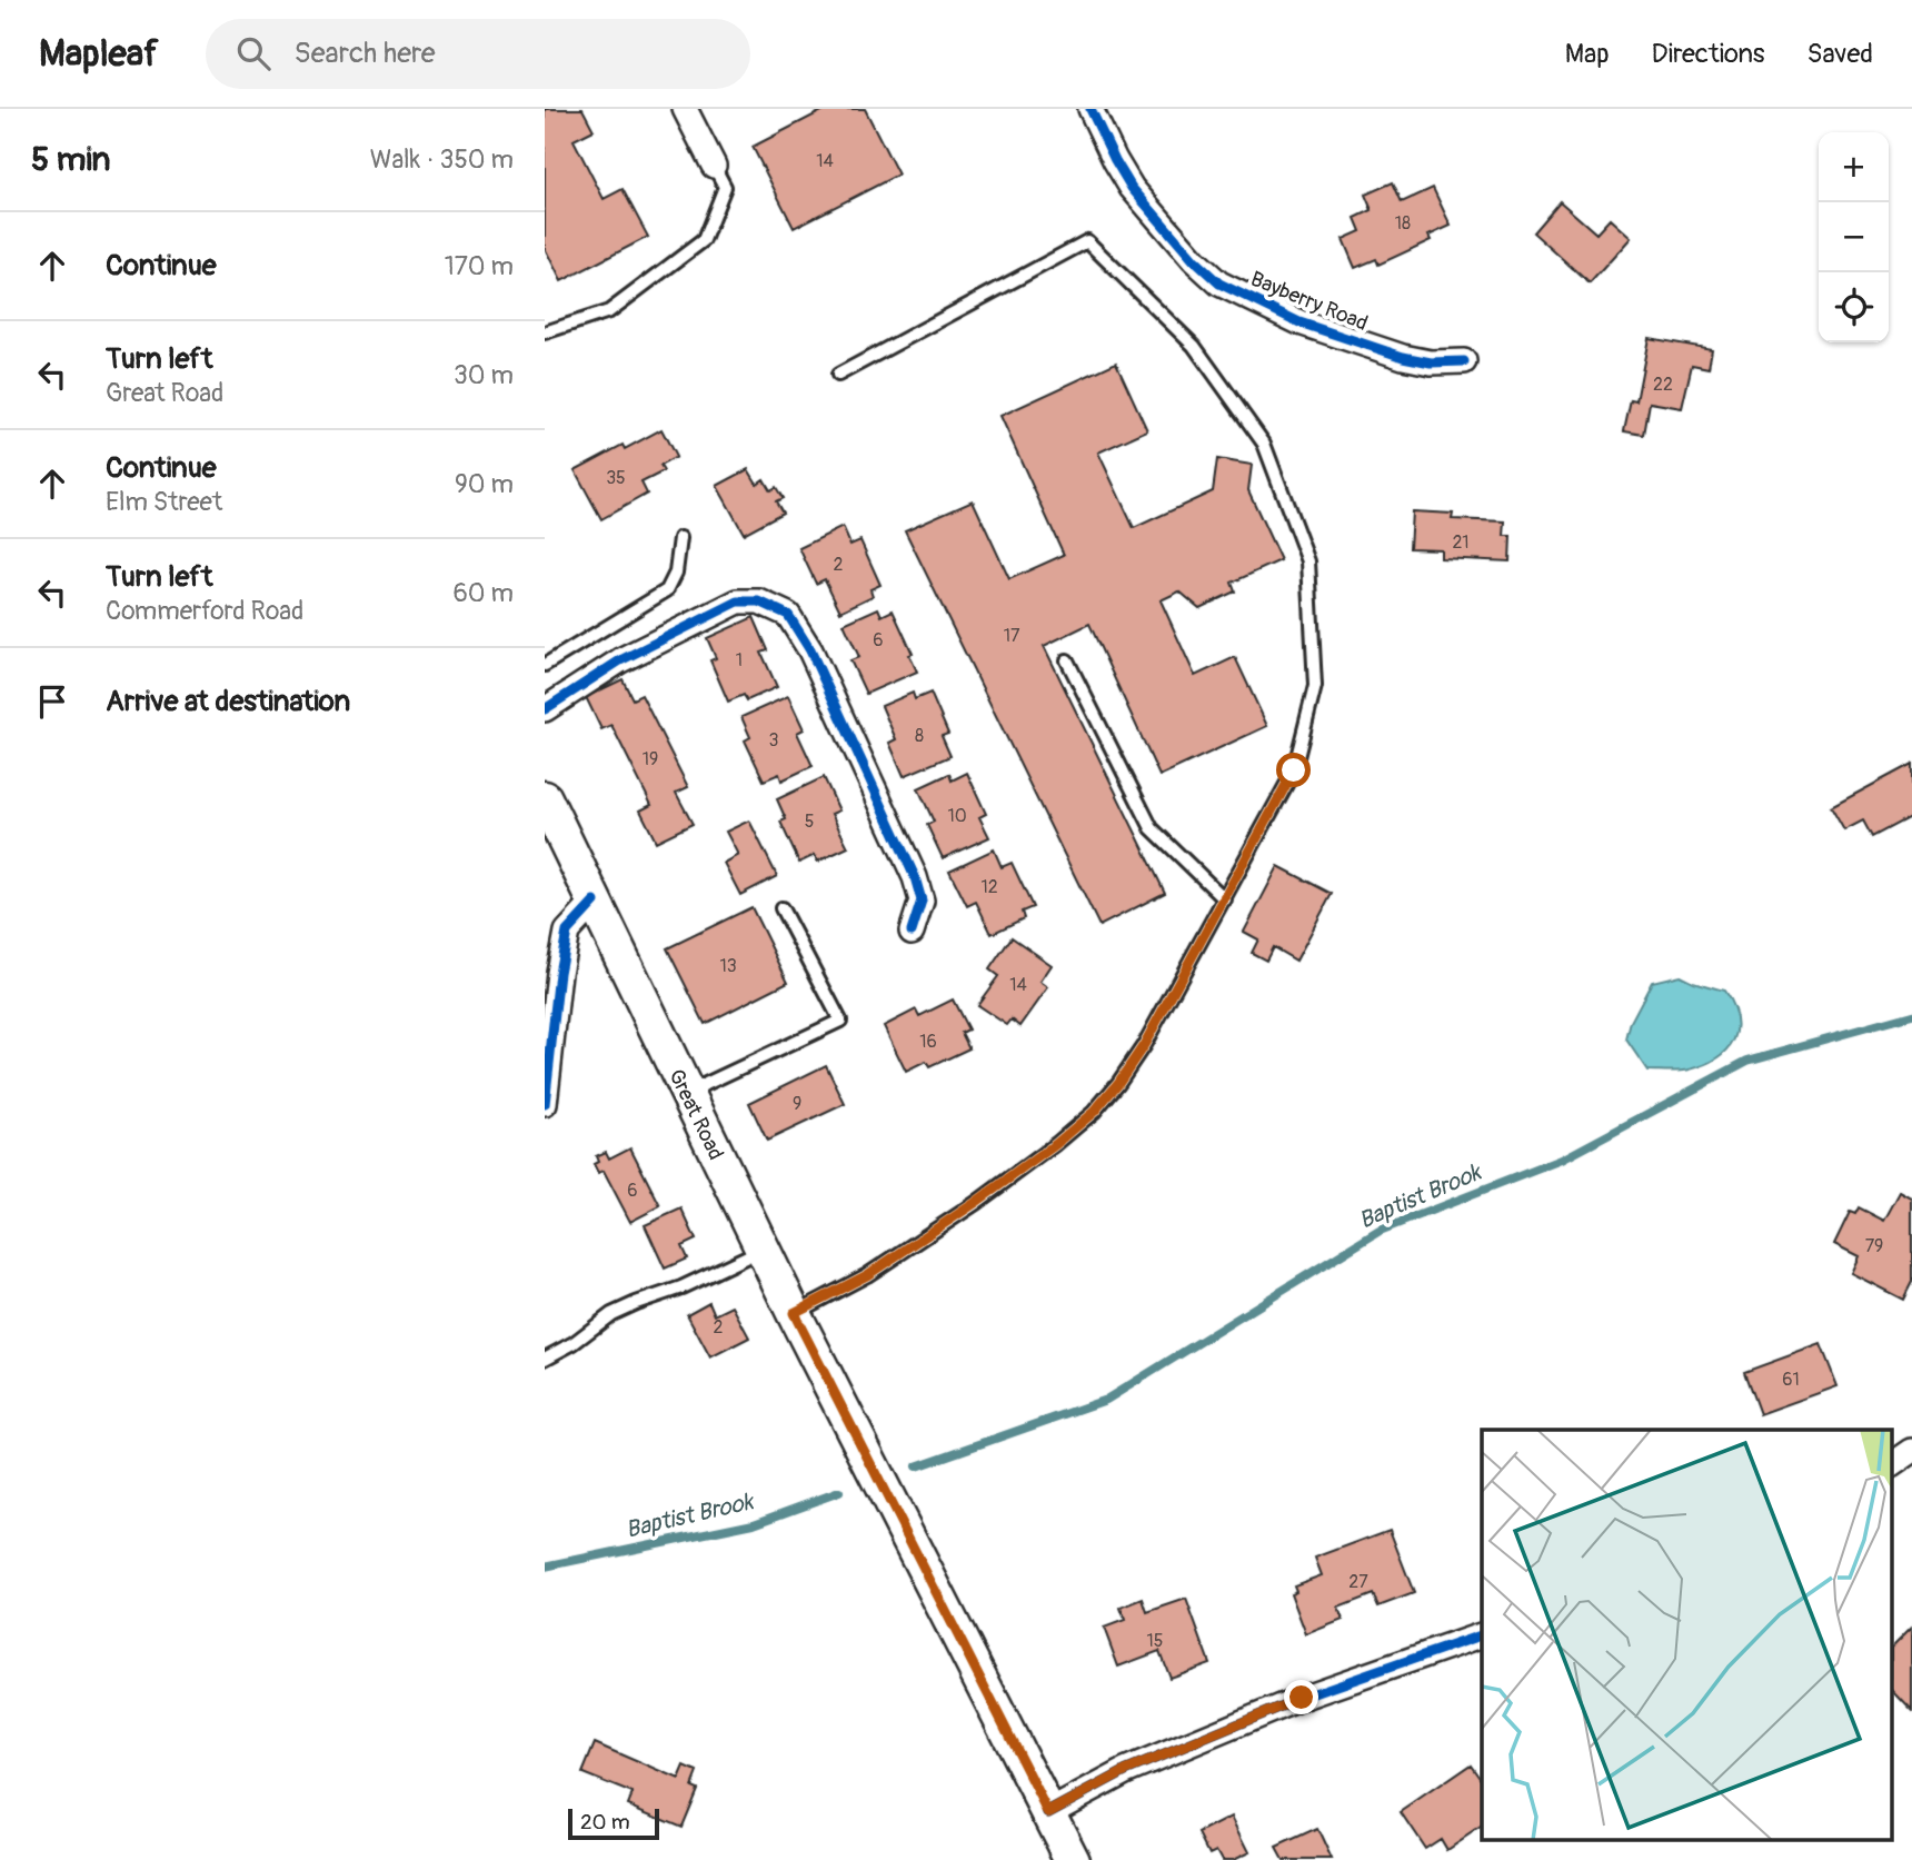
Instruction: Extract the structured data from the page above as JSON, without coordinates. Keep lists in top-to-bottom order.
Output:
{
  "streets": {
    "main road": ["Great Road"],
    "street": ["Bayberry Road"]
  },
  "water": ["Baptist Brook"],
  "house_numbers": [
    "14",
    "18",
    "22",
    "35",
    "21",
    "2",
    "17",
    "6",
    "1",
    "8",
    "3",
    "19",
    "10",
    "5",
    "12",
    "13",
    "14",
    "16",
    "9",
    "6",
    "79",
    "2",
    "61",
    "27",
    "15"
  ],
  "scale_bar": "20 m",
  "page": {
    "header": "Mapleaf",
    "search": "Search here",
    "nav": ["Map", "Directions", "Saved"],
    "heading": ["5 min", "Walk · 350 m"],
    "map_buttons": ["+", "−"],
    "list": [
      ["Continue", "170 m"],
      ["Turn left", "Great Road", "30 m"],
      ["Continue", "Elm Street", "90 m"],
      ["Turn left", "Commerford Road", "60 m"],
      "Arrive at destination"
    ],
    "scale": "20 m"
  }
}
